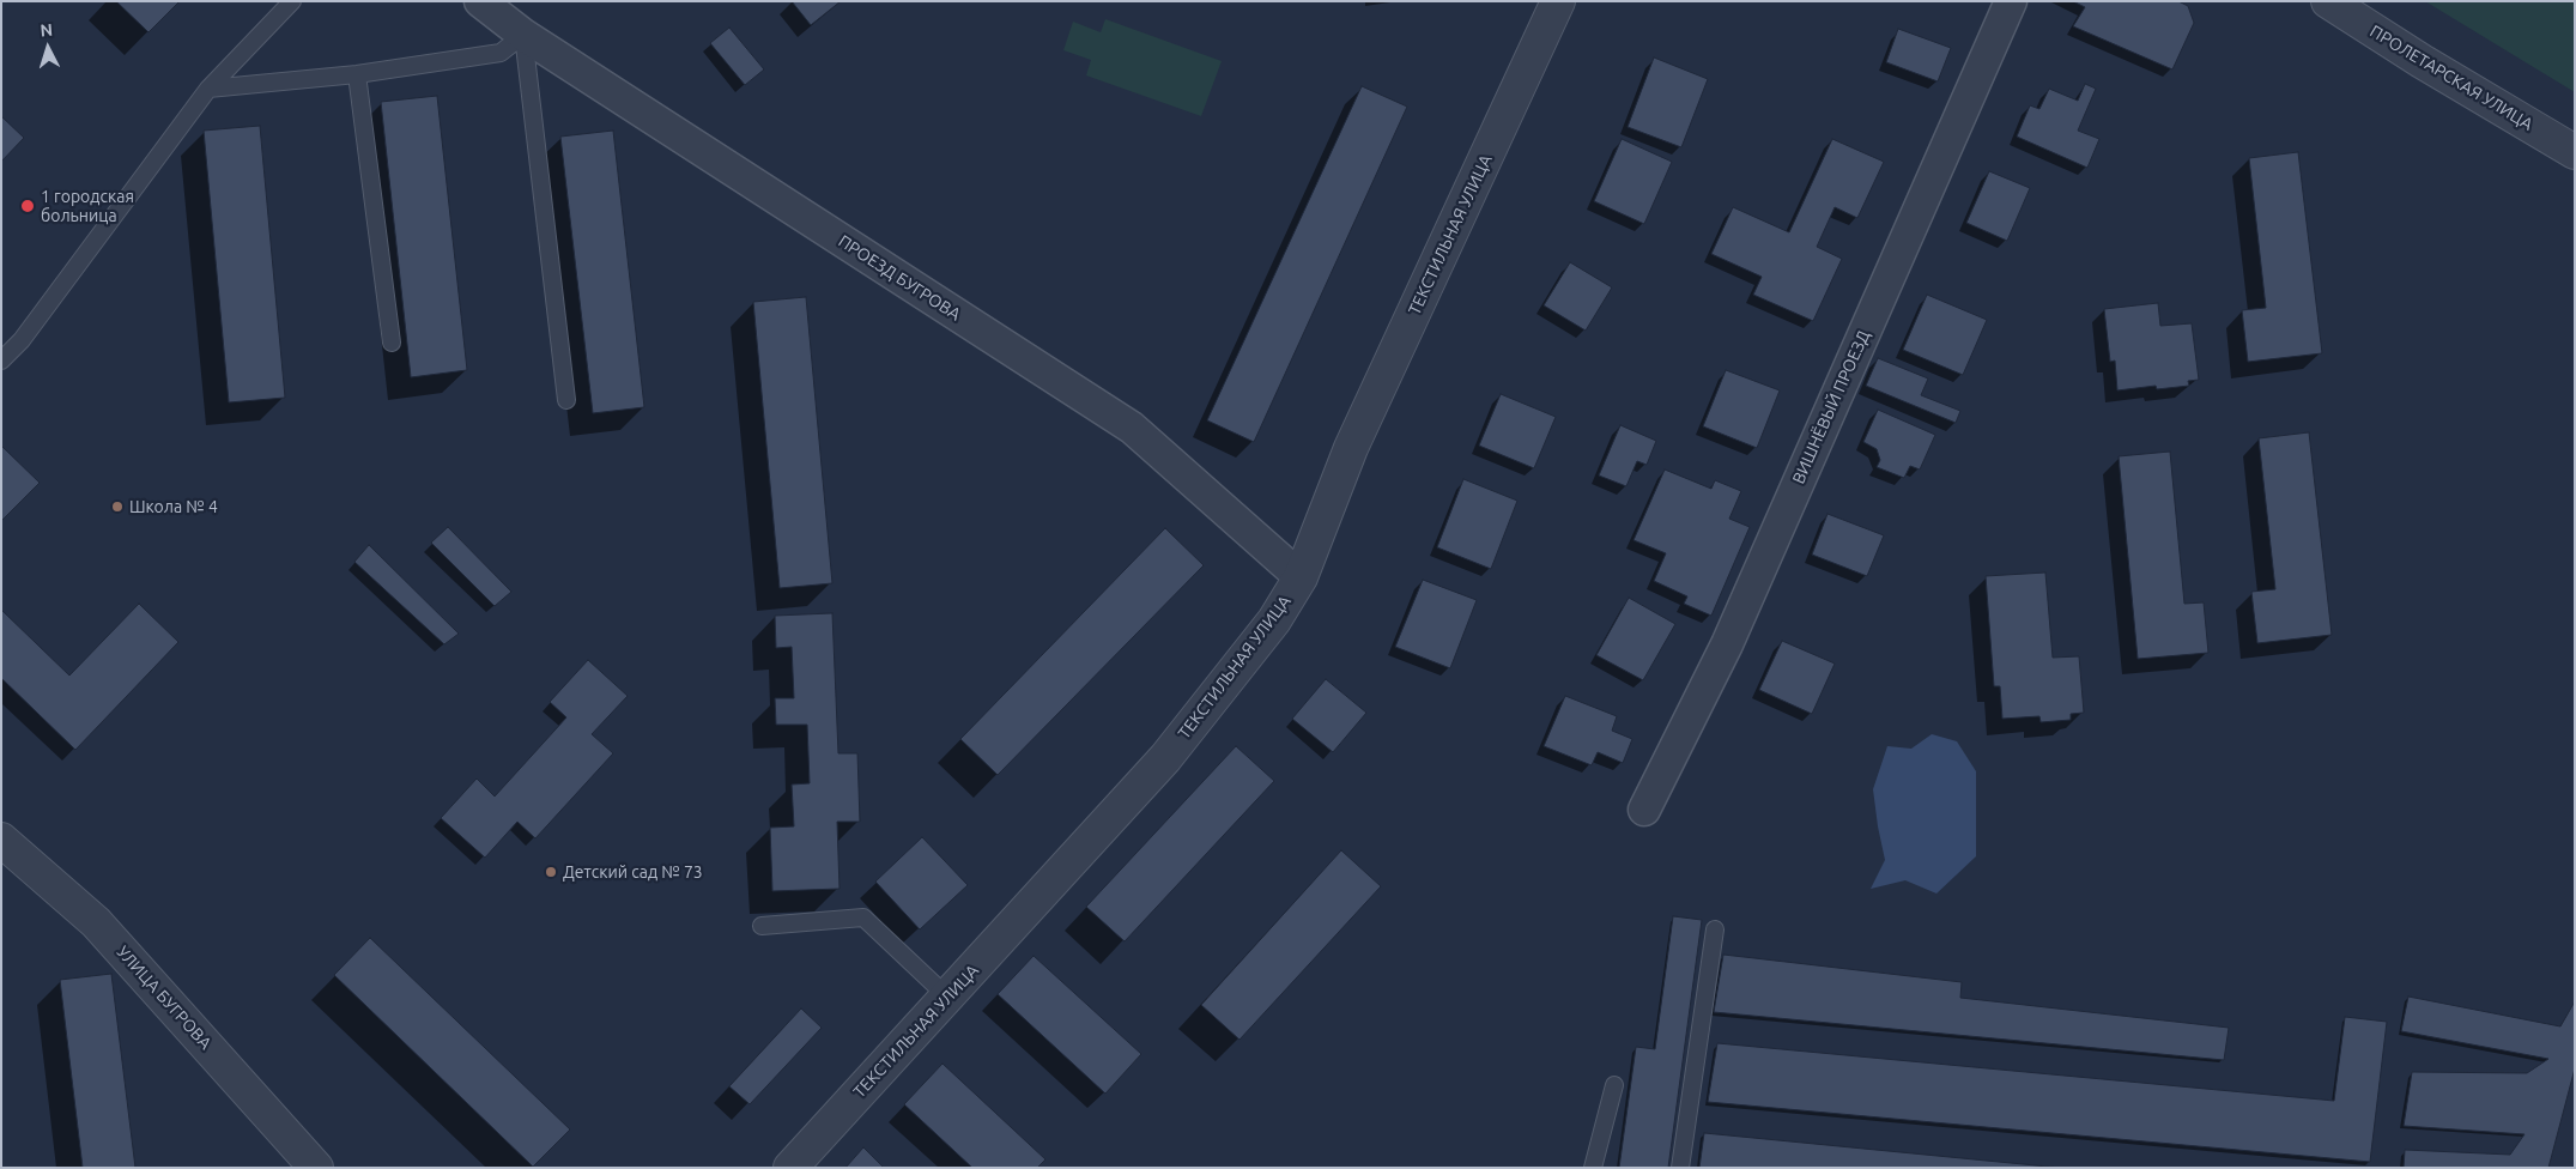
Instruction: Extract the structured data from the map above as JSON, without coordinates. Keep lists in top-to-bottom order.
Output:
{
  "streets": {
    "street": [
      "ПРОЛЕТАРСКАЯ УЛИЦА",
      "ТЕКСТИЛЬНАЯ УЛИЦА",
      "ПРОЕЗД БУГРОВА",
      "ВИШНЁВЫЙ ПРОЕЗД",
      "УЛИЦА БУГРОВА"
    ]
  },
  "crossings": [
    ["ТЕКСТИЛЬНАЯ УЛИЦА", "ПРОЕЗД БУГРОВА"]
  ],
  "places": ["1 городская больница", "Школа № 4", "Детский сад № 73"],
  "north": "top"
}
